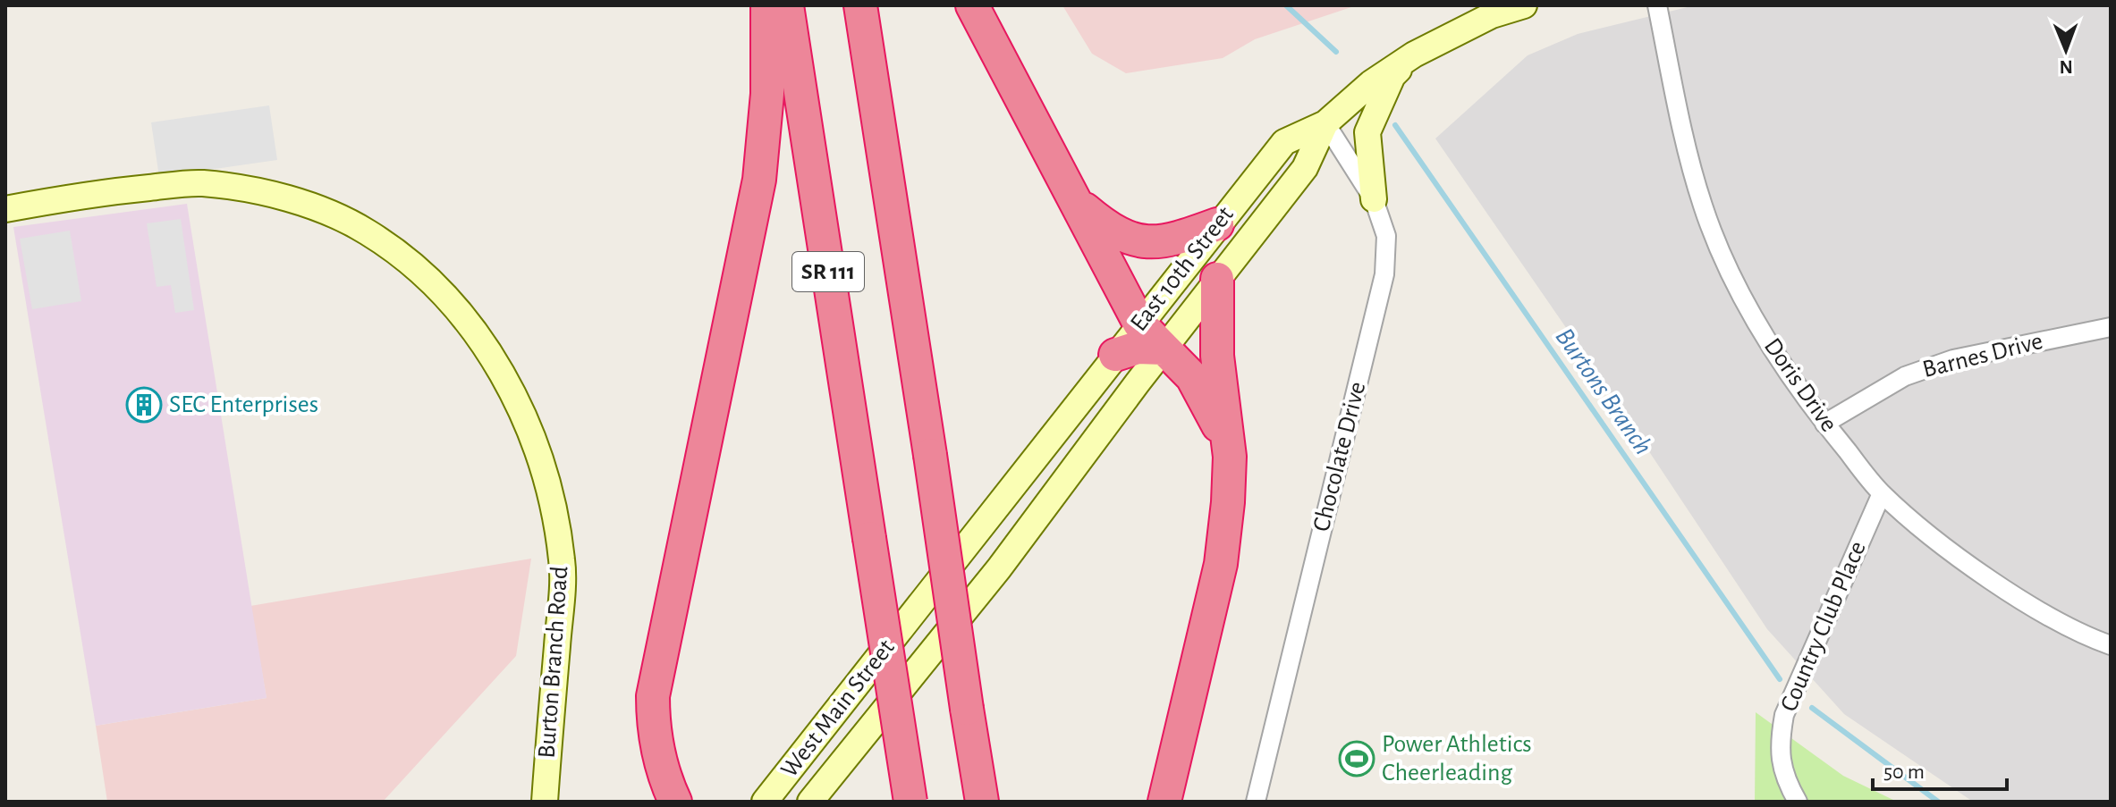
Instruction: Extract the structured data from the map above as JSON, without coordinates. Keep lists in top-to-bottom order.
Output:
{
  "streets": {
    "highway": ["SR 111"],
    "main road": ["East 10th Street", "Burton Branch Road", "West Main Street"],
    "street": [
      "Barnes Drive",
      "Doris Drive",
      "Chocolate Drive",
      "Country Club Place"
    ]
  },
  "crossings": [
    ["East 10th Street", "Chocolate Drive"],
    ["East 10th Street", "West Main Street"],
    ["Barnes Drive", "Doris Drive"],
    ["Doris Drive", "Country Club Place"]
  ],
  "water": ["Burtons Branch"],
  "places": {
    "building": ["SEC Enterprises"],
    "sports": ["Power Athletics Cheerleading"]
  },
  "scale_bar": "50 m",
  "north": "bottom"
}
